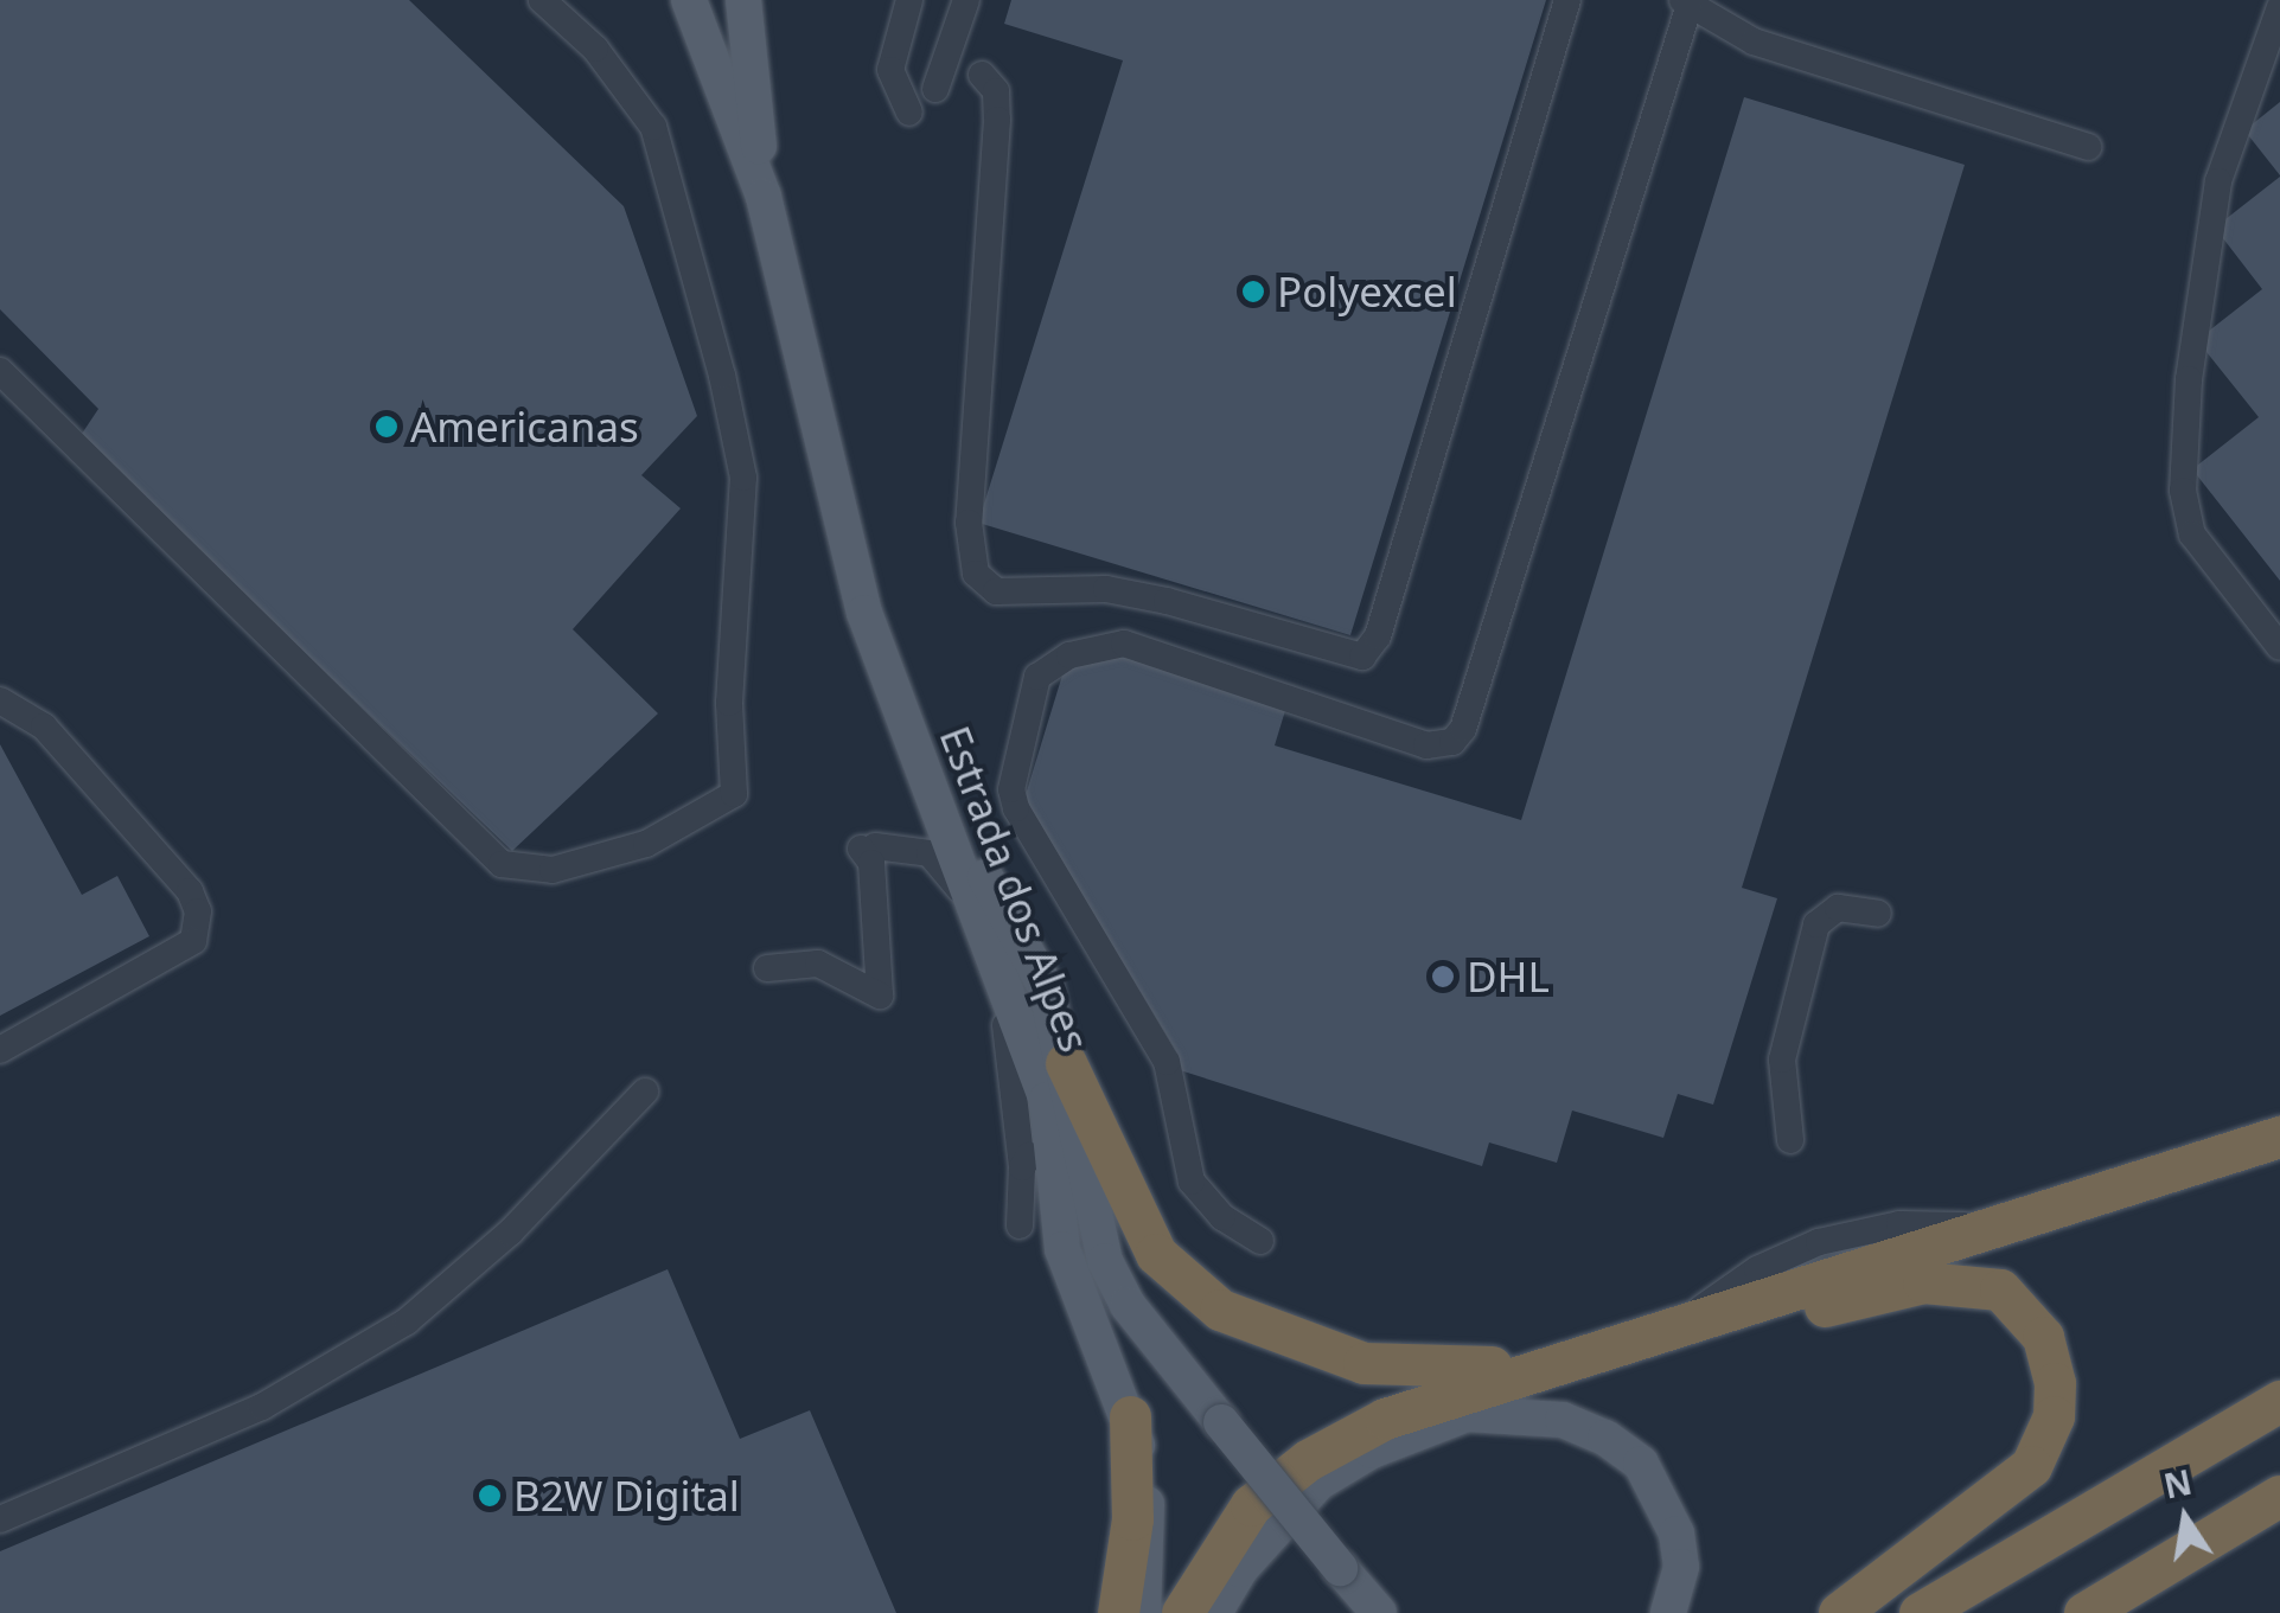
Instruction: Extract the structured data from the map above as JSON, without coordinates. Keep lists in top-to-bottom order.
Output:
{
  "streets": {
    "main road": ["Estrada dos Alpes"]
  },
  "places": [
    "Polyexcel",
    "Americanas",
    "DHL",
    "B2W Digital"
  ],
  "north": "top"
}
